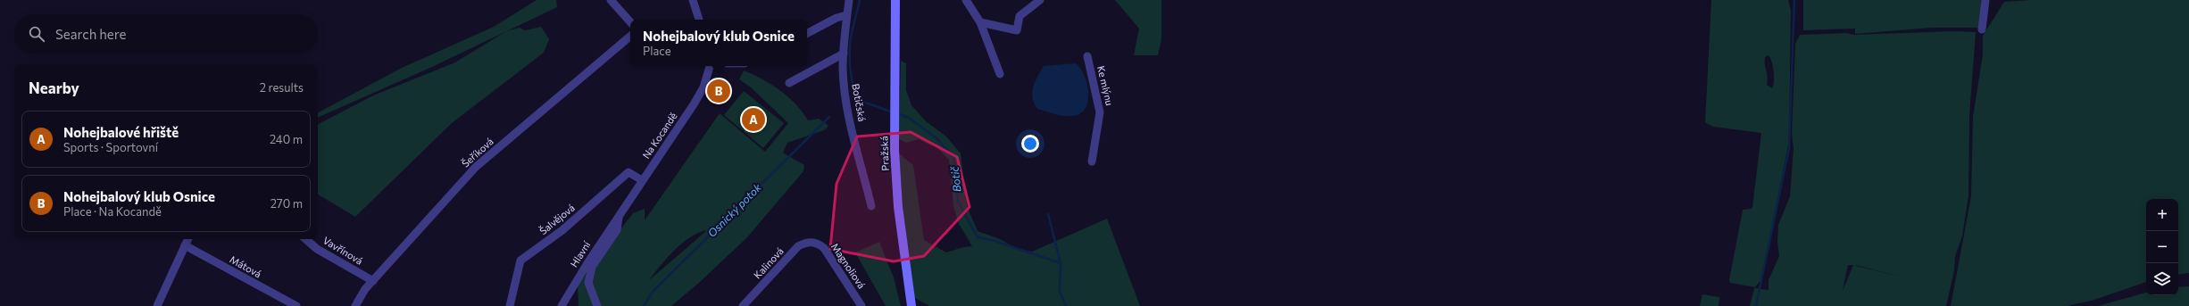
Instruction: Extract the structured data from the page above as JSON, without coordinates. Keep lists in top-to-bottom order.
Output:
{
  "streets": {
    "main road": ["Pražská"],
    "street": [
      "Ke mlýnu",
      "Botičská",
      "Na Kocandě",
      "Šeříková",
      "Šalvějová",
      "Vavřínová",
      "Hlavní",
      "Kalinová",
      "Magnoliová",
      "Mátová"
    ]
  },
  "crossings": [
    ["Na Kocandě", "Šalvějová"],
    ["Na Kocandě", "Hlavní"],
    ["Šeříková", "Vavřínová"],
    ["Kalinová", "Magnoliová"]
  ],
  "water": ["Botič", "Osnický potok"],
  "page": {
    "search": "Search here",
    "popup": ["Nohejbalový klub Osnice", "Place"],
    "heading": ["Nearby", "2 results"],
    "pins": ["B", "A"],
    "list": [
      {
        "mark": "A",
        "name": "Nohejbalové hřiště",
        "note": "Sports · Sportovní",
        "value": "240 m"
      },
      {
        "mark": "B",
        "name": "Nohejbalový klub Osnice",
        "note": "Place · Na Kocandě",
        "value": "270 m"
      }
    ],
    "map_buttons": ["+", "−"]
  }
}
